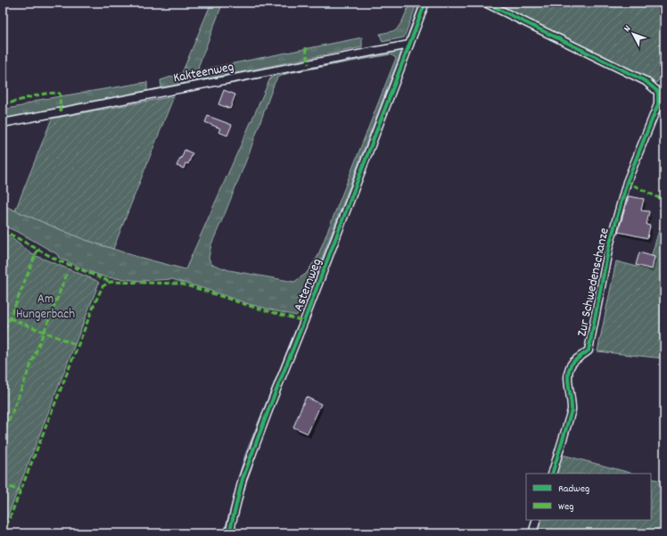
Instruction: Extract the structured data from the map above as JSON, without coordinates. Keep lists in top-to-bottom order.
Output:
{
  "streets": {
    "street": ["Kakteenweg", "Zur Schwedenschanze", "Asternweg"]
  },
  "crossings": [
    ["Kakteenweg", "Asternweg"]
  ],
  "parks": ["Am Hungerbach"],
  "legend": ["Radweg", "Weg"],
  "north": "top left"
}
